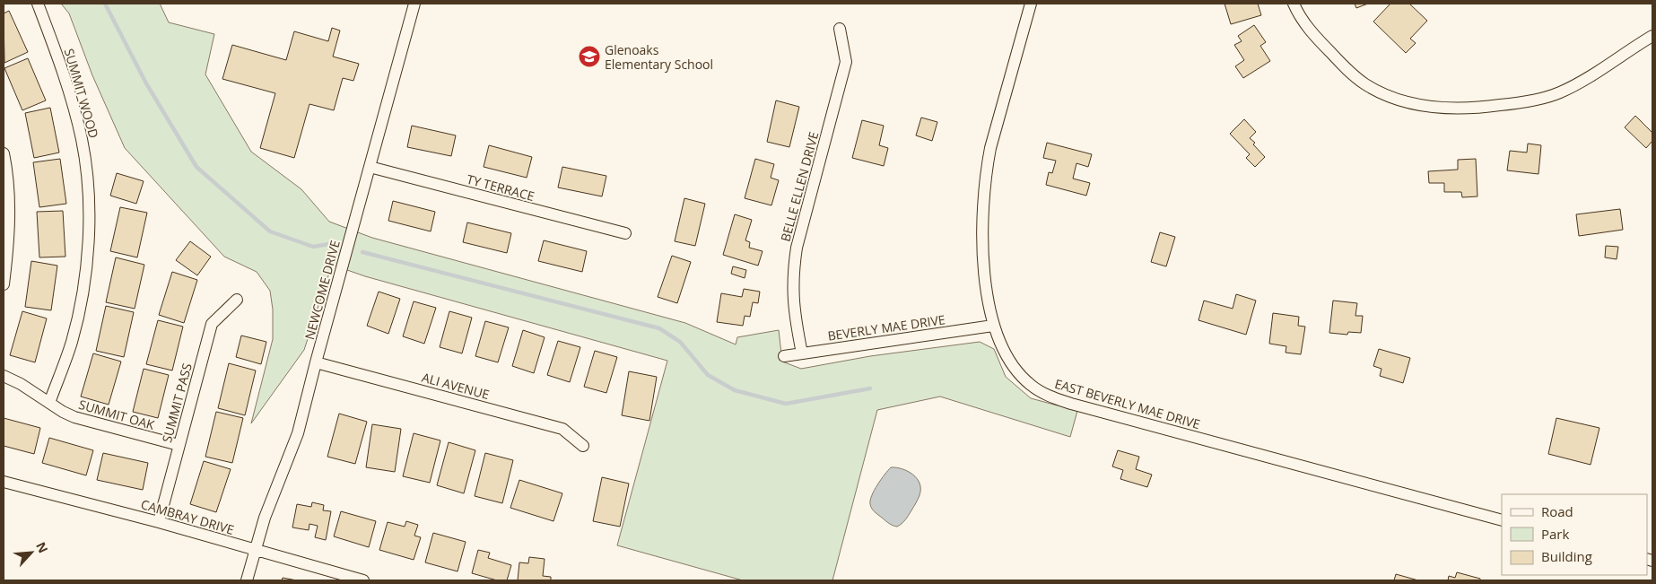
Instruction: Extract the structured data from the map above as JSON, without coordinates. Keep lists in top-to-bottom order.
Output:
{
  "streets": {
    "street": [
      "SUMMIT WOOD",
      "BELLE ELLEN DRIVE",
      "TY TERRACE",
      "NEWCOME DRIVE",
      "BEVERLY MAE DRIVE",
      "ALI AVENUE",
      "SUMMIT PASS",
      "EAST BEVERLY MAE DRIVE",
      "SUMMIT OAK",
      "CAMBRAY DRIVE"
    ]
  },
  "crossings": [
    ["SUMMIT WOOD", "SUMMIT OAK"],
    ["BELLE ELLEN DRIVE", "BEVERLY MAE DRIVE"],
    ["TY TERRACE", "NEWCOME DRIVE"],
    ["NEWCOME DRIVE", "ALI AVENUE"],
    ["NEWCOME DRIVE", "CAMBRAY DRIVE"],
    ["BEVERLY MAE DRIVE", "EAST BEVERLY MAE DRIVE"],
    ["SUMMIT PASS", "SUMMIT OAK"],
    ["SUMMIT PASS", "CAMBRAY DRIVE"]
  ],
  "places": {
    "school or university": ["Glenoaks Elementary School"]
  },
  "legend": ["Road", "Park", "Building"],
  "north": "top right"
}
